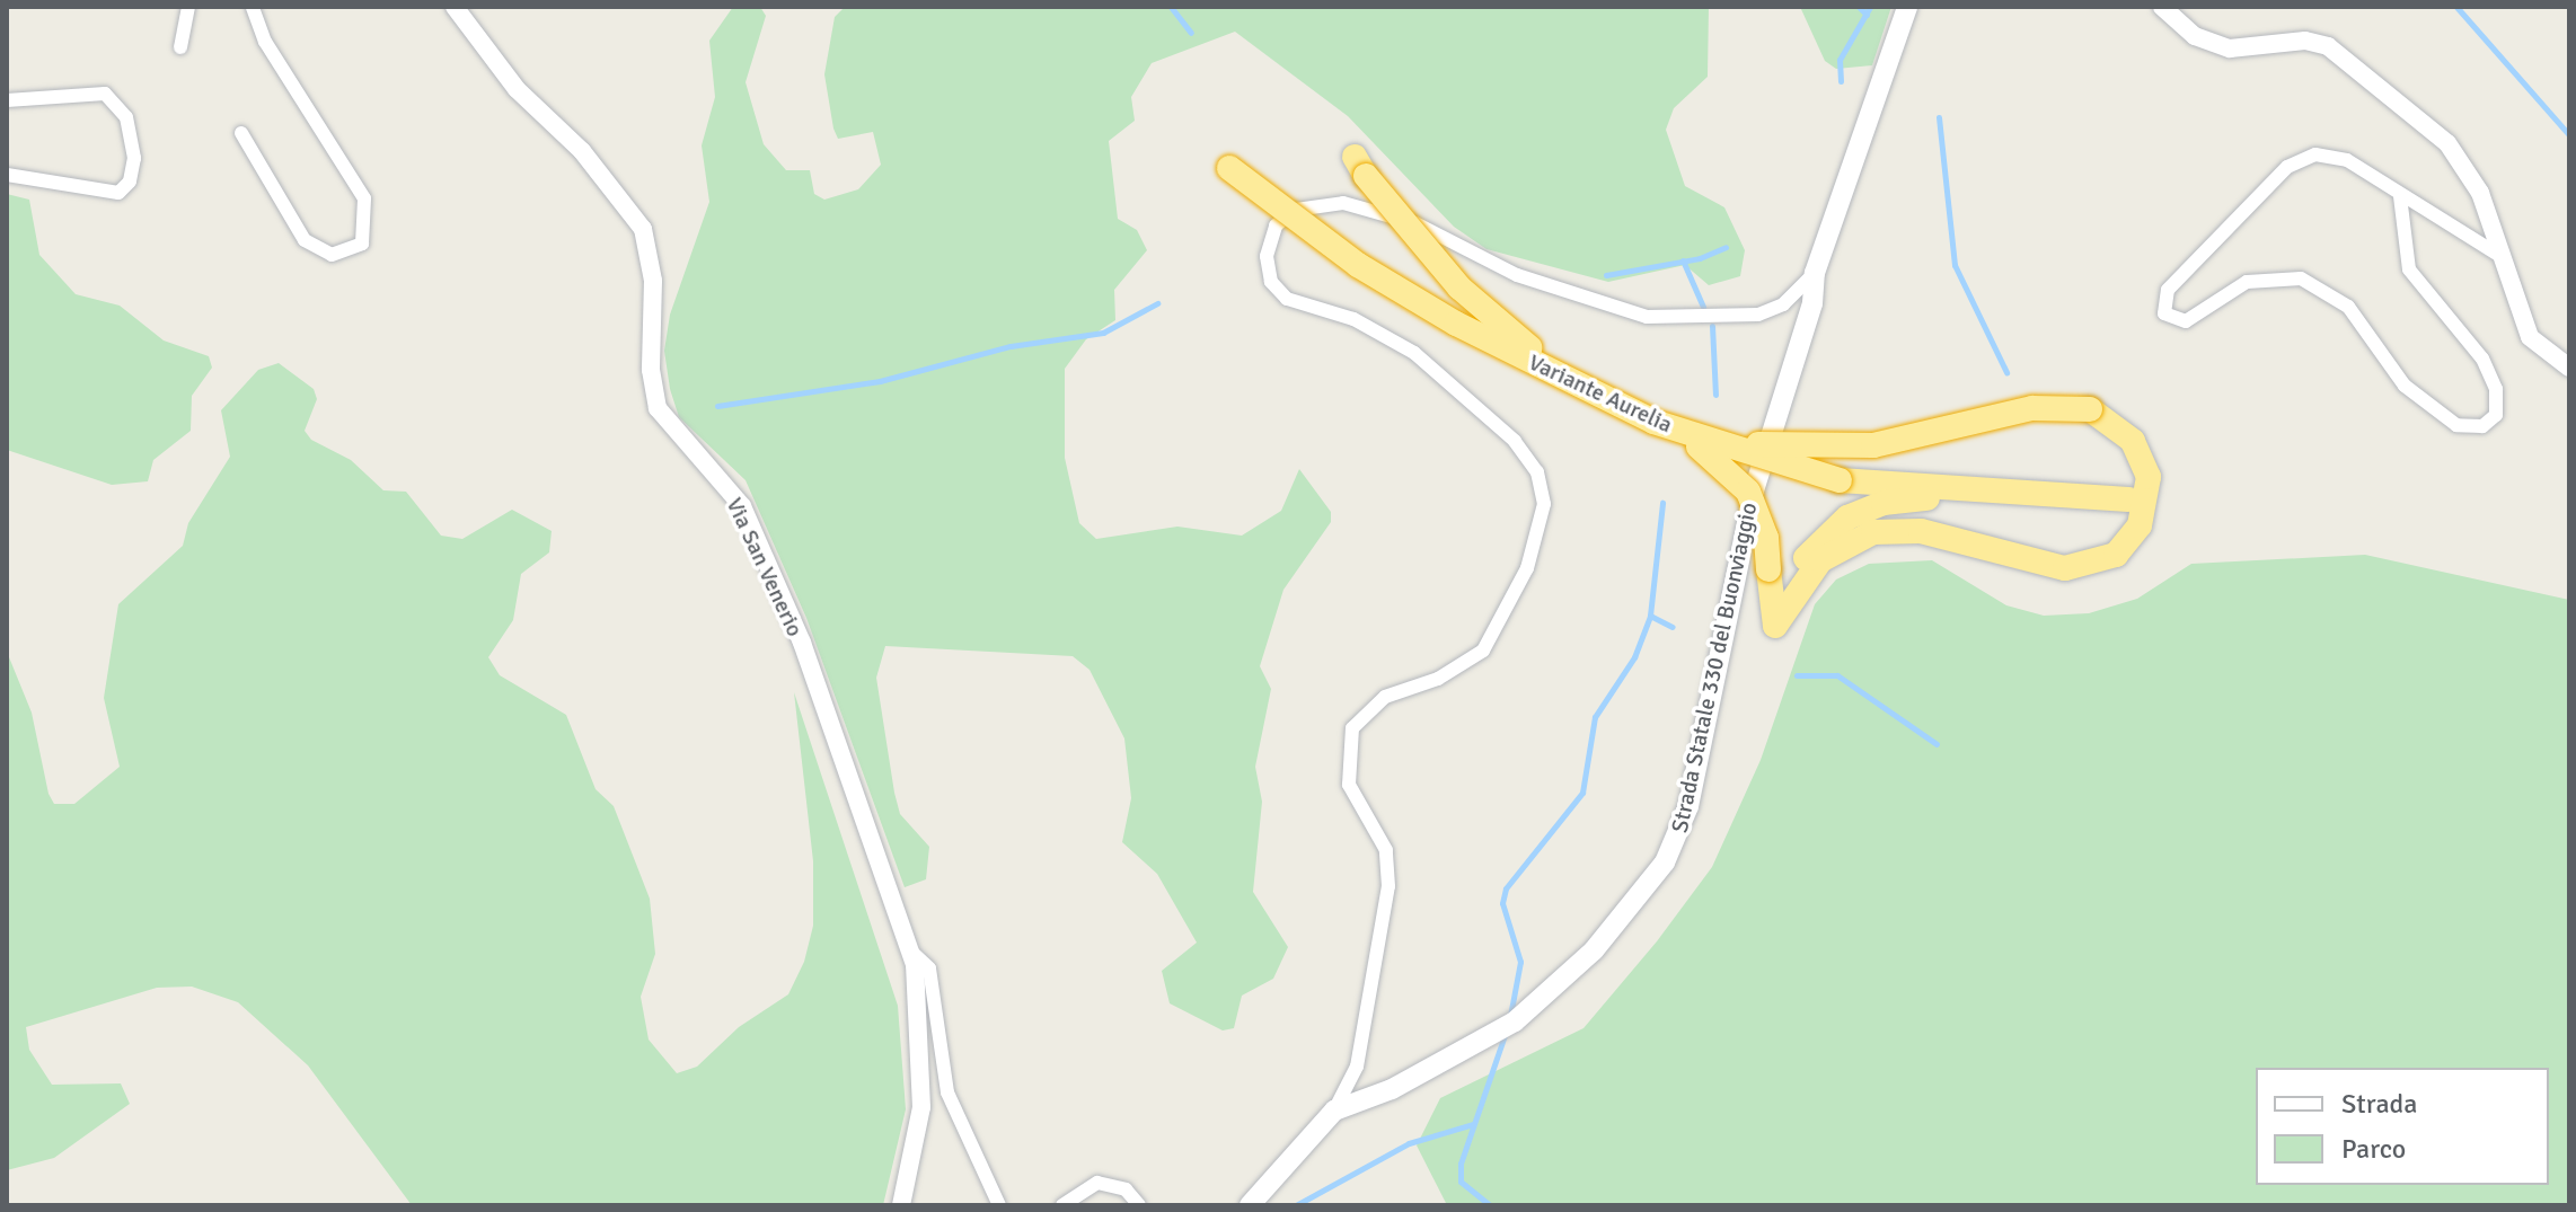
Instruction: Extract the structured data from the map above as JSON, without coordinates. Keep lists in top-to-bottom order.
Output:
{
  "streets": {
    "highway": ["Variante Aurelia"],
    "main road": ["Strada Statale 330 del Buonviaggio"],
    "street": ["Via San Venerio"]
  },
  "legend": ["Strada", "Parco"]
}
